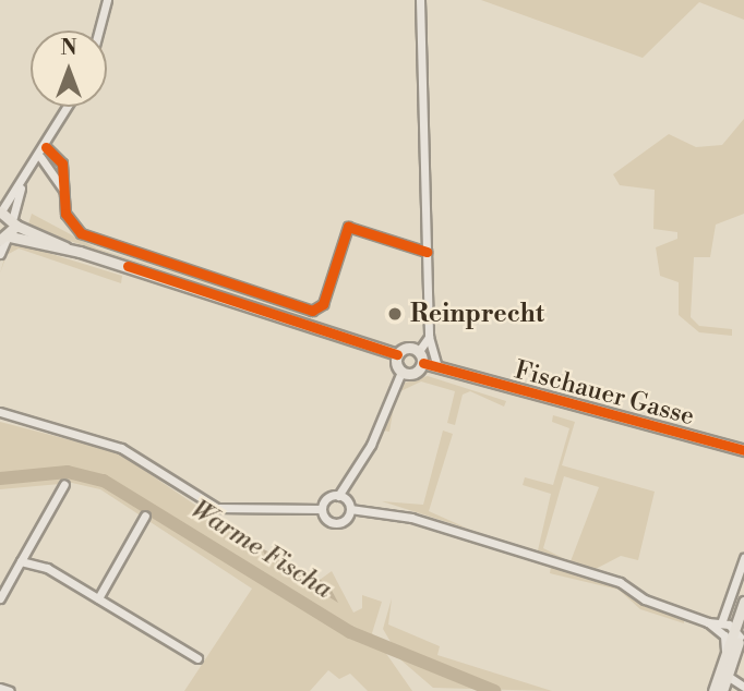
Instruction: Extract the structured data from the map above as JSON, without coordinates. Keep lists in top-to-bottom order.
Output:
{
  "streets": {
    "main road": ["Fischauer Gasse"]
  },
  "water": ["Warme Fischa"],
  "places": ["Reinprecht"],
  "north": "top"
}
